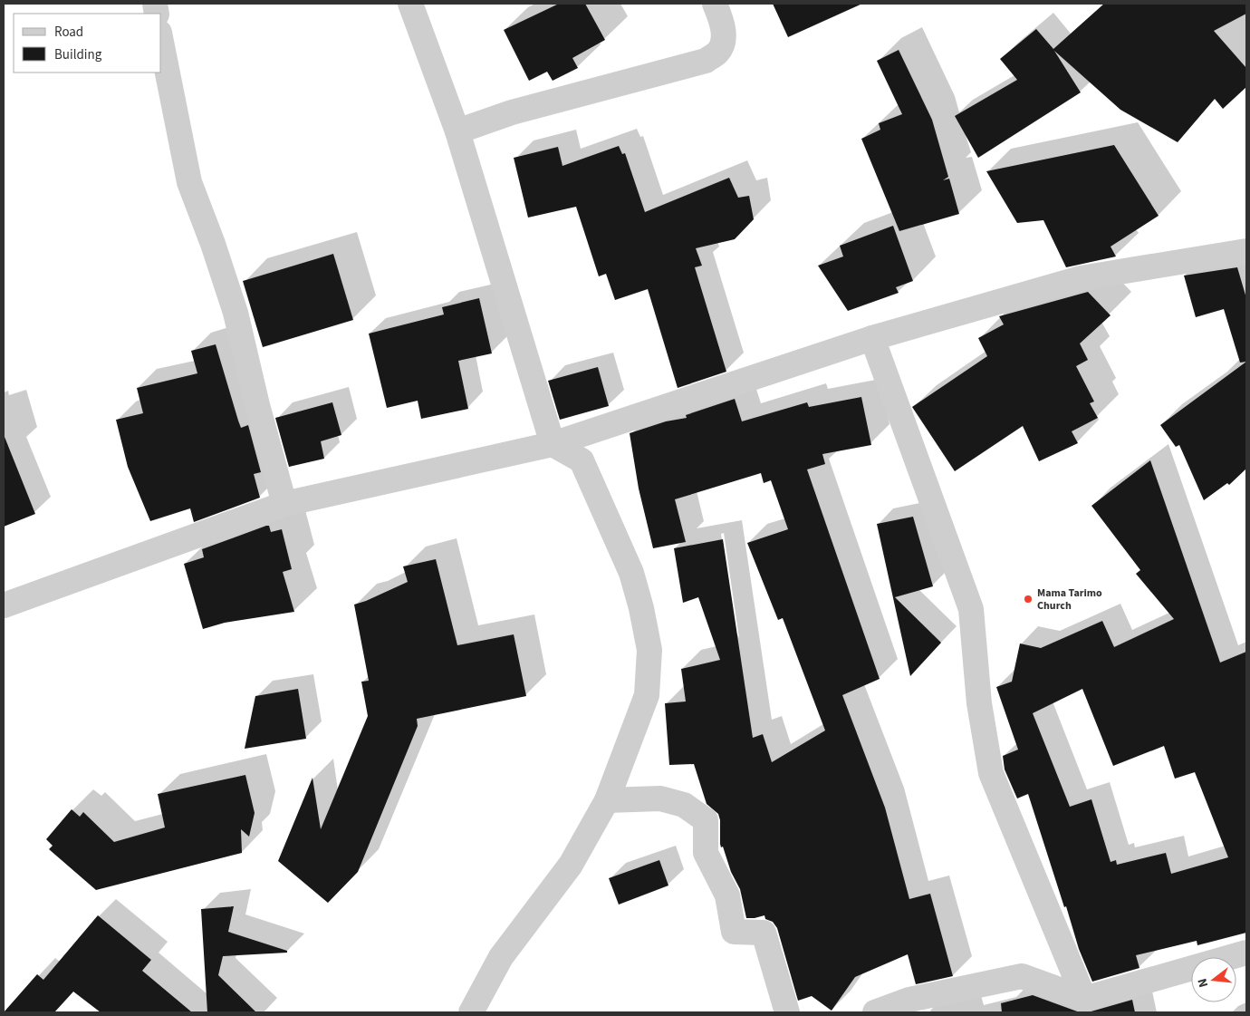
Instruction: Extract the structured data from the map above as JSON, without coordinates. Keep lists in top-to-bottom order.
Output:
{
  "places": ["Mama Tarimo Church"],
  "legend": ["Road", "Building"],
  "north": "left"
}
